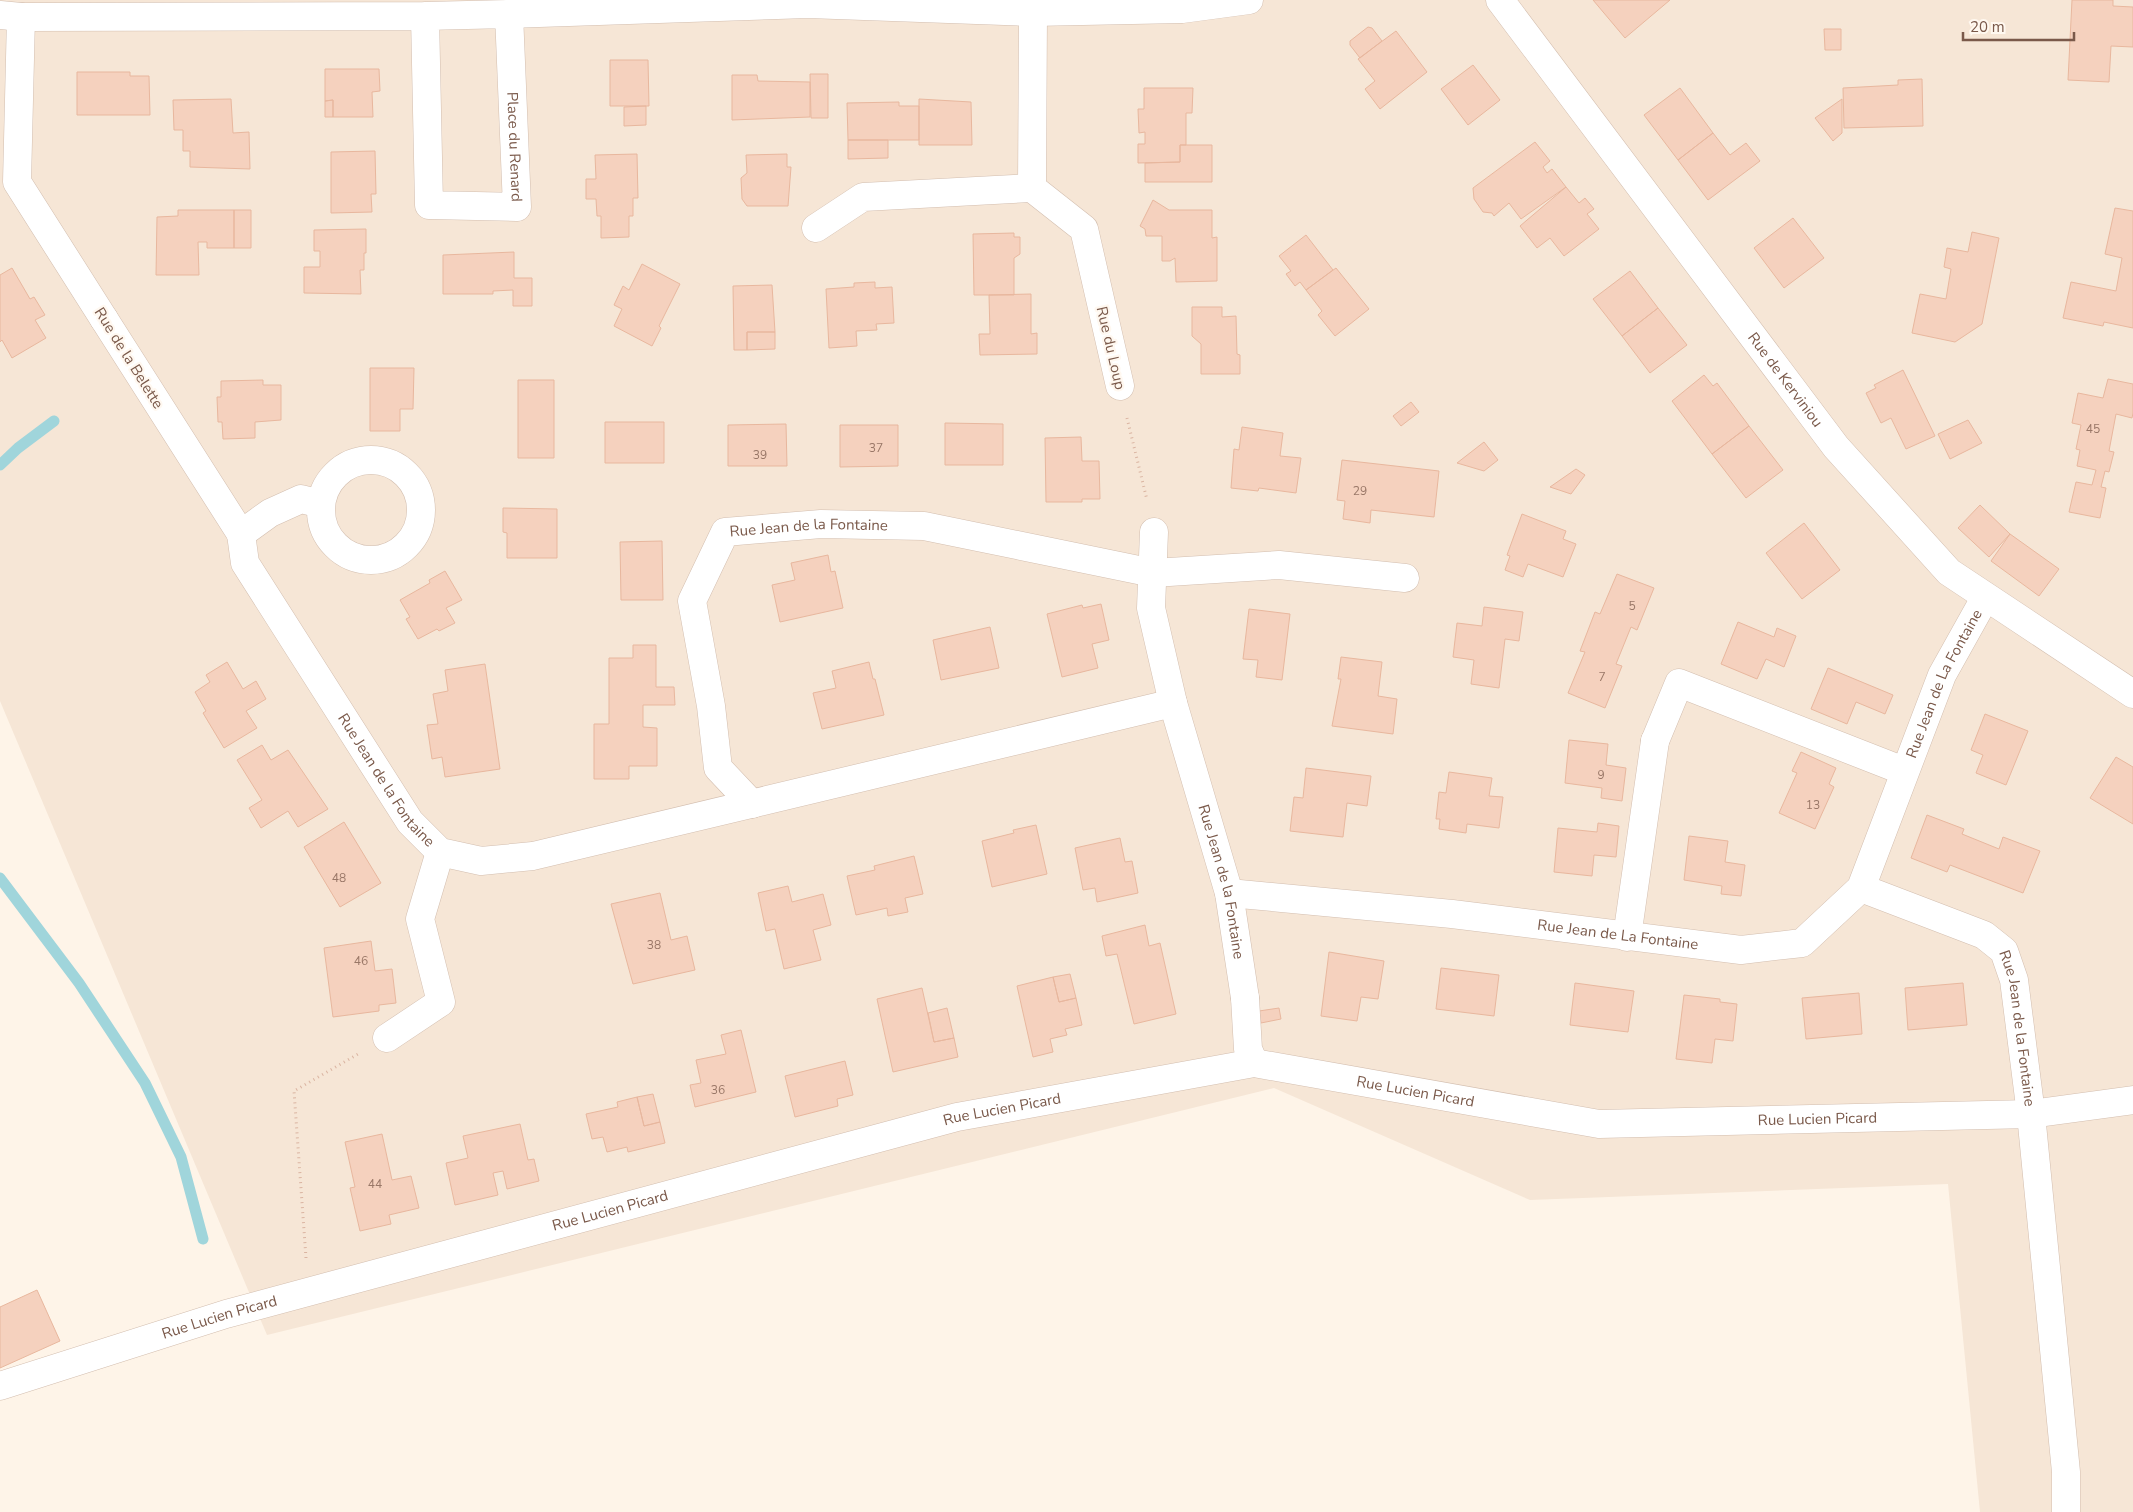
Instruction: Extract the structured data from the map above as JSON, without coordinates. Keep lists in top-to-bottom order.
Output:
{
  "streets": {
    "street": [
      "Place du Renard",
      "Rue du Loup",
      "Rue de la Belette",
      "Rue de Kerviniou",
      "Rue Jean de la Fontaine",
      "Rue Jean de La Fontaine",
      "Rue Lucien Picard"
    ]
  },
  "crossings": [
    ["Rue du Loup", "Rue Jean de la Fontaine"],
    ["Rue de la Belette", "Rue Jean de la Fontaine"],
    ["Rue de Kerviniou", "Rue Jean de La Fontaine"],
    ["Rue Jean de la Fontaine", "Rue Jean de La Fontaine"],
    ["Rue Jean de la Fontaine", "Rue Lucien Picard"]
  ],
  "house_numbers": [
    "45",
    "37",
    "39",
    "29",
    "5",
    "7",
    "9",
    "13",
    "48",
    "38",
    "46",
    "36",
    "44"
  ],
  "scale_bar": "20 m"
}
